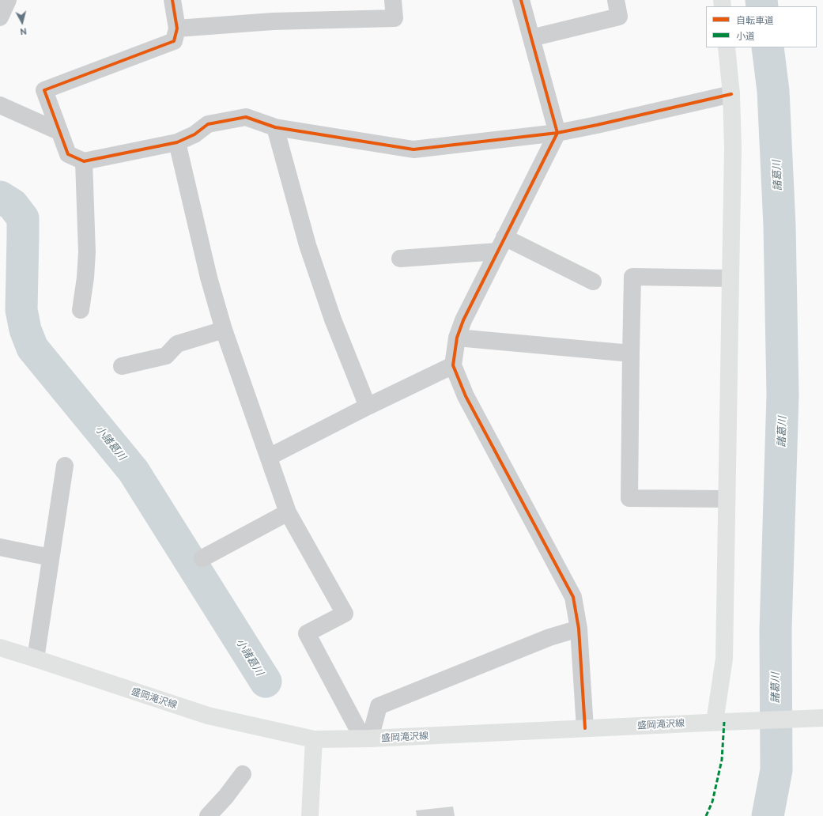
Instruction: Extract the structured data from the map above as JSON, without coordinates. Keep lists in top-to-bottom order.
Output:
{
  "streets": {
    "main road": ["盛岡滝沢線"]
  },
  "water": ["諸葛川", "小諸葛川"],
  "legend": ["自転車道", "小道"],
  "north": "bottom"
}
